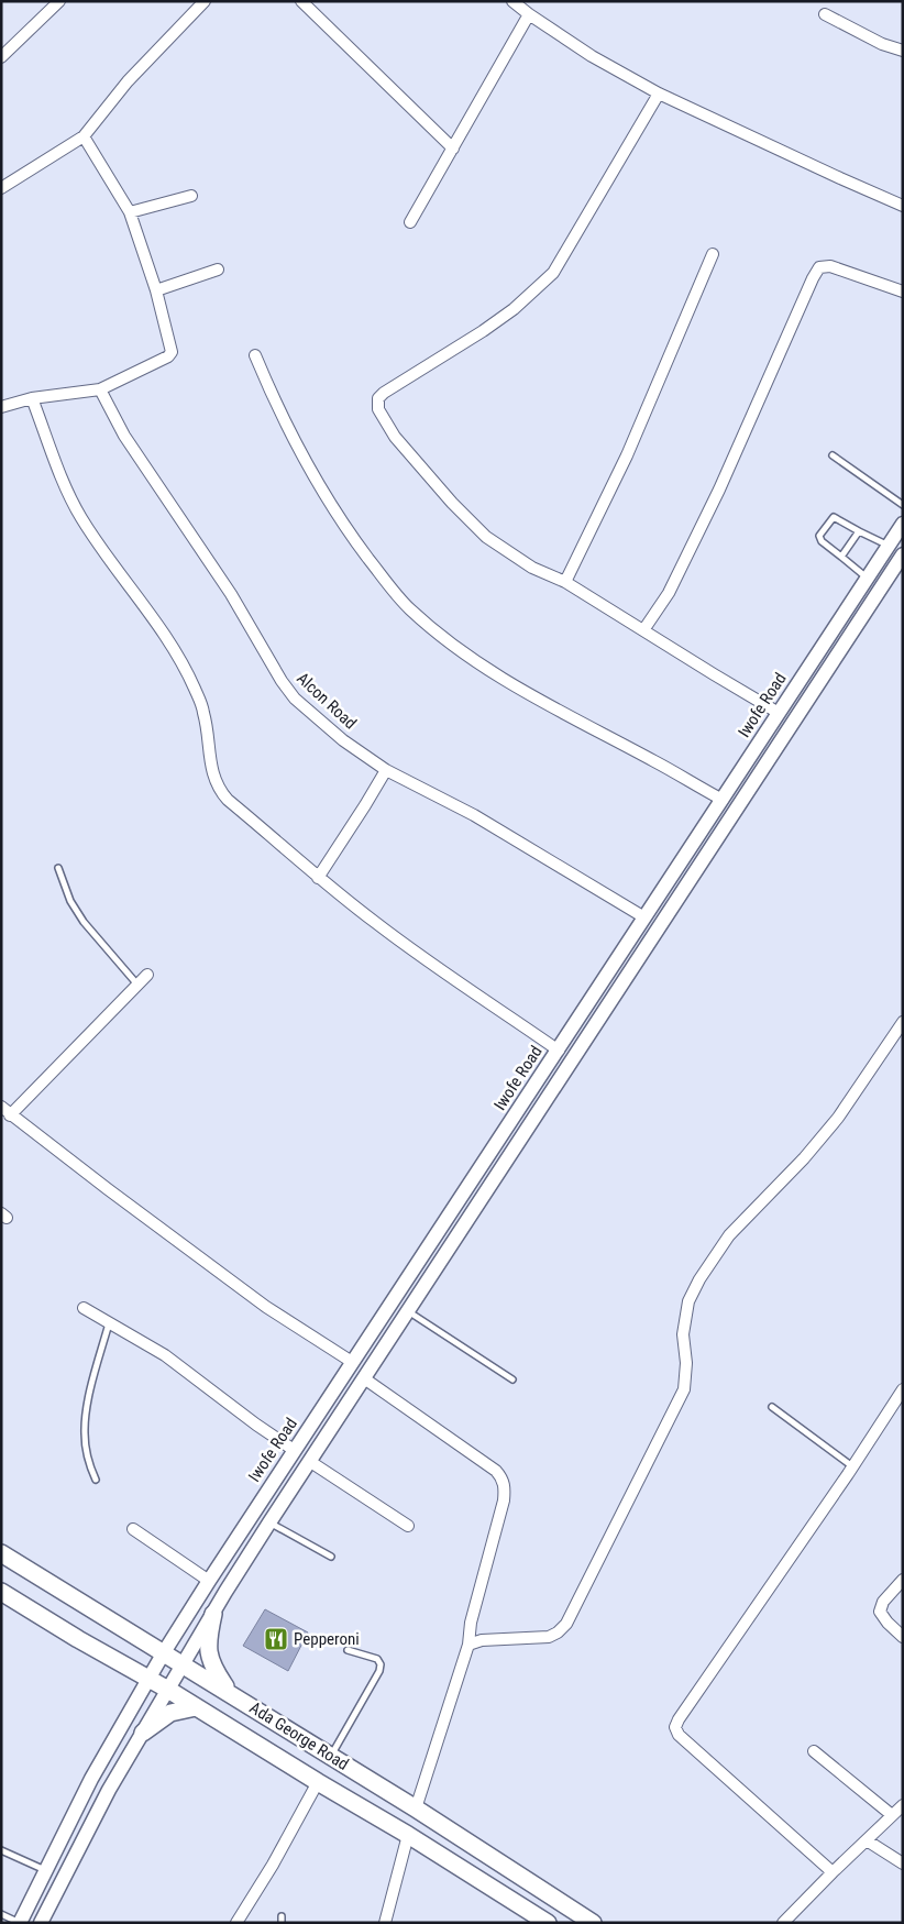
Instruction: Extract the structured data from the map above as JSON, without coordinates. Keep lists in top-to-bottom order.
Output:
{
  "streets": {
    "main road": ["Ada George Road"],
    "street": ["Alcon Road", "Iwofe Road"]
  },
  "crossings": [
    ["Alcon Road", "Iwofe Road"],
    ["Iwofe Road", "Ada George Road"]
  ],
  "places": {
    "restaurant": ["Pepperoni"]
  }
}
